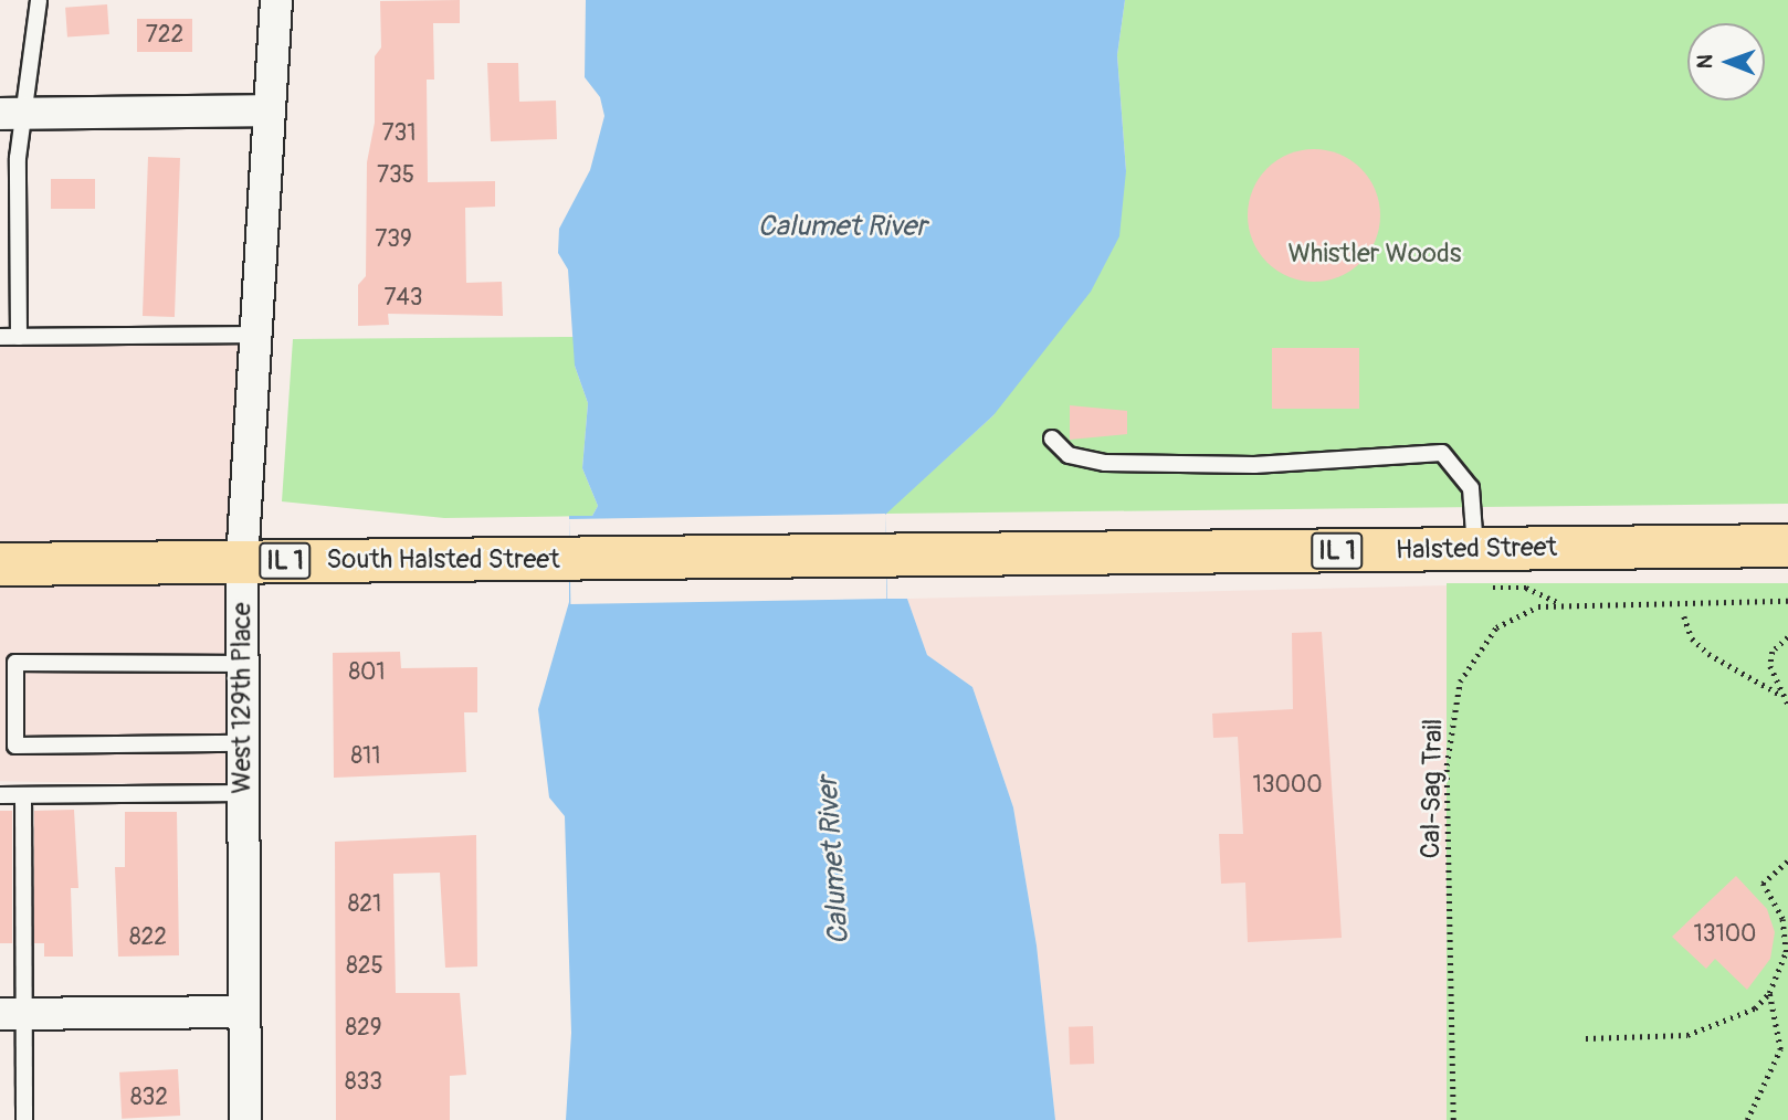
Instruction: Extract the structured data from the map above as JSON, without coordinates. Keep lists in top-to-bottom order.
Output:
{
  "streets": {
    "main road": ["Halsted Street", "IL 1", "South Halsted Street"],
    "street": ["West 129th Place"],
    "path": ["Cal-Sag Trail"]
  },
  "crossings": [
    ["Halsted Street", "South Halsted Street"],
    ["South Halsted Street", "West 129th Place"]
  ],
  "water": ["Calumet River"],
  "parks": ["Whistler Woods"],
  "house_numbers": [
    "722",
    "731",
    "735",
    "739",
    "743",
    "801",
    "811",
    "13000",
    "821",
    "13100",
    "822",
    "825",
    "829",
    "833",
    "832"
  ],
  "north": "left"
}
